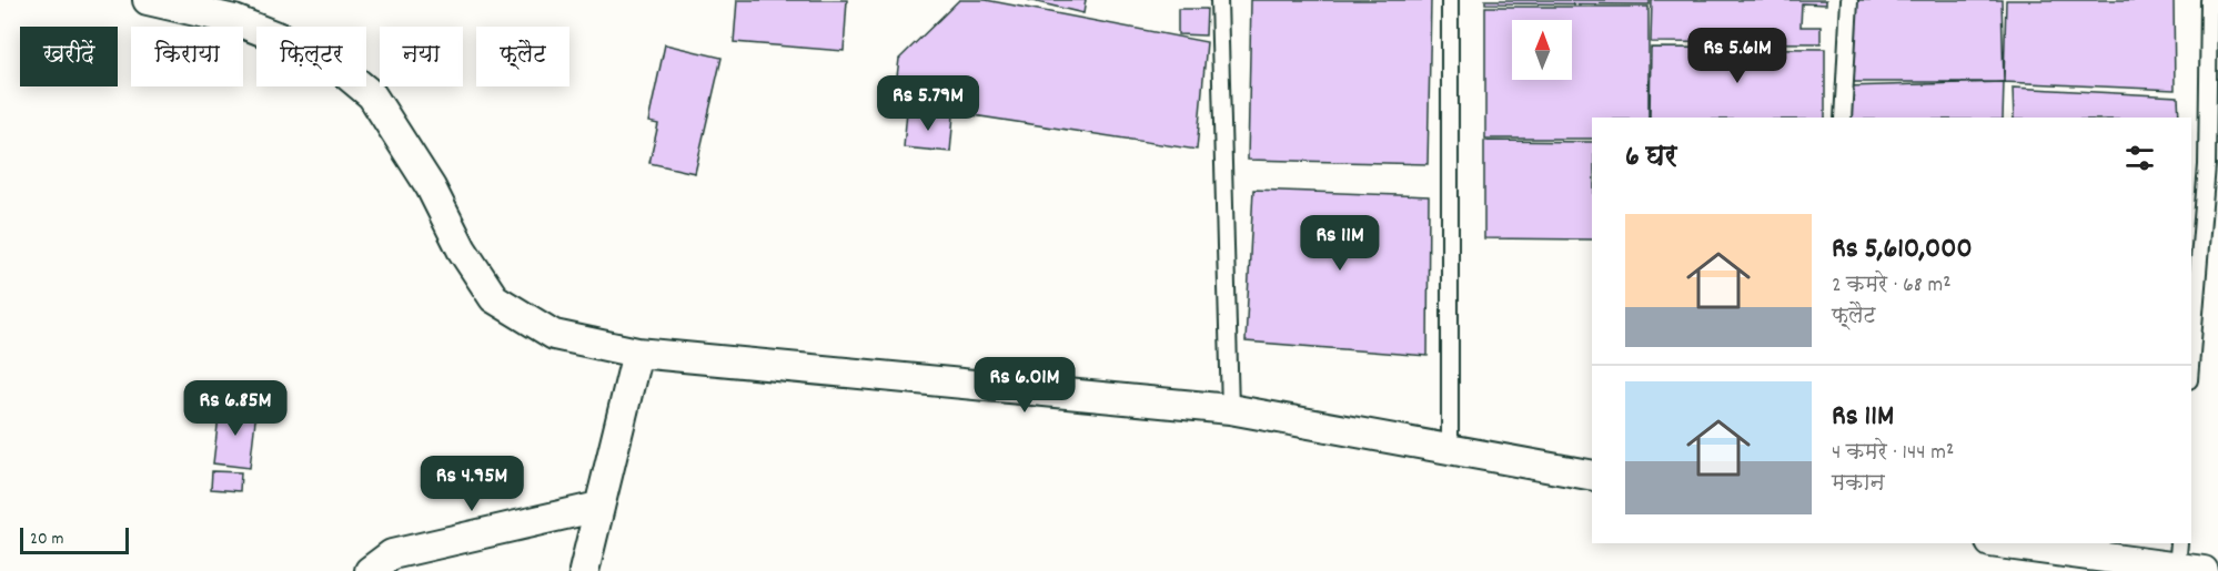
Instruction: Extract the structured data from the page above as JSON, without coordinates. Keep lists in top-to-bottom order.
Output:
{
  "scale_bar": "20 m",
  "north": "top",
  "page": {
    "chip": [
      "खरीदें",
      "किराया",
      "फ़िल्टर",
      "नया",
      "फ़्लैट"
    ],
    "price": [
      "Rs 5.61M",
      "Rs 5.79M",
      "Rs 11M",
      "Rs 6.01M",
      "Rs 6.85M",
      "Rs 4.95M"
    ],
    "heading": "6 घर",
    "list": [
      {
        "name": "Rs 5,610,000",
        "note": "2 कमरे · 68 m² · फ़्लैट"
      },
      {
        "name": "Rs 11M",
        "note": "4 कमरे · 144 m² · मकान"
      }
    ],
    "scale": "20 m"
  }
}
